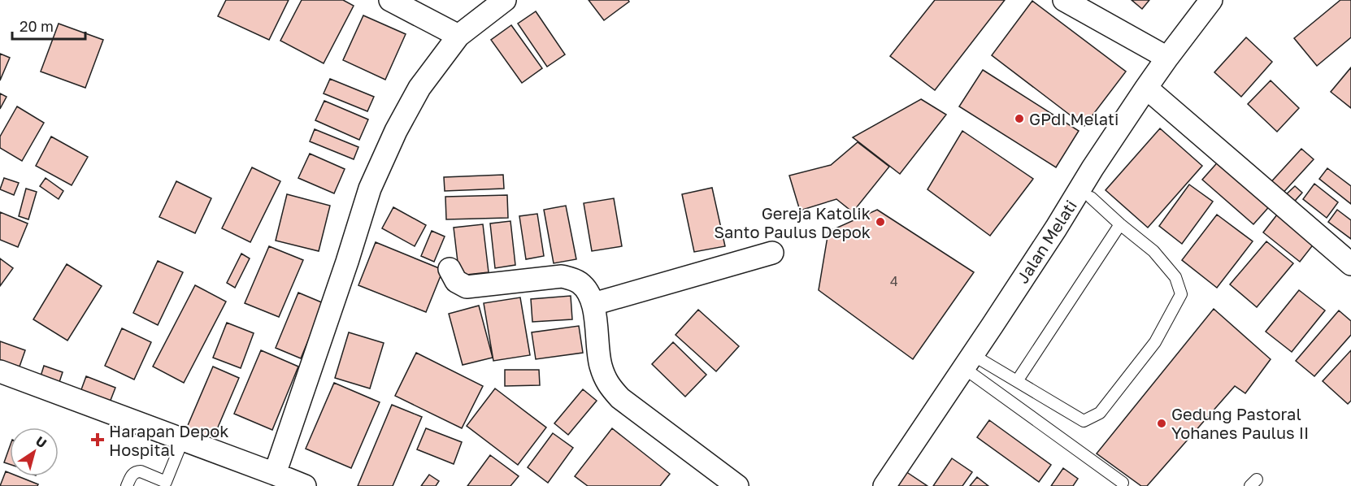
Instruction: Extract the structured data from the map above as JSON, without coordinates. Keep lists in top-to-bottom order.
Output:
{
  "streets": {
    "street": ["Jalan Melati"]
  },
  "places": {
    "other": ["GPdI Melati", "Gereja Katolik Santo Paulus Depok", "Gedung Pastoral Yohanes Paulus II"],
    "health": ["Harapan Depok Hospital"]
  },
  "house_numbers": ["4"],
  "scale_bar": "20 m",
  "north": "top right"
}
